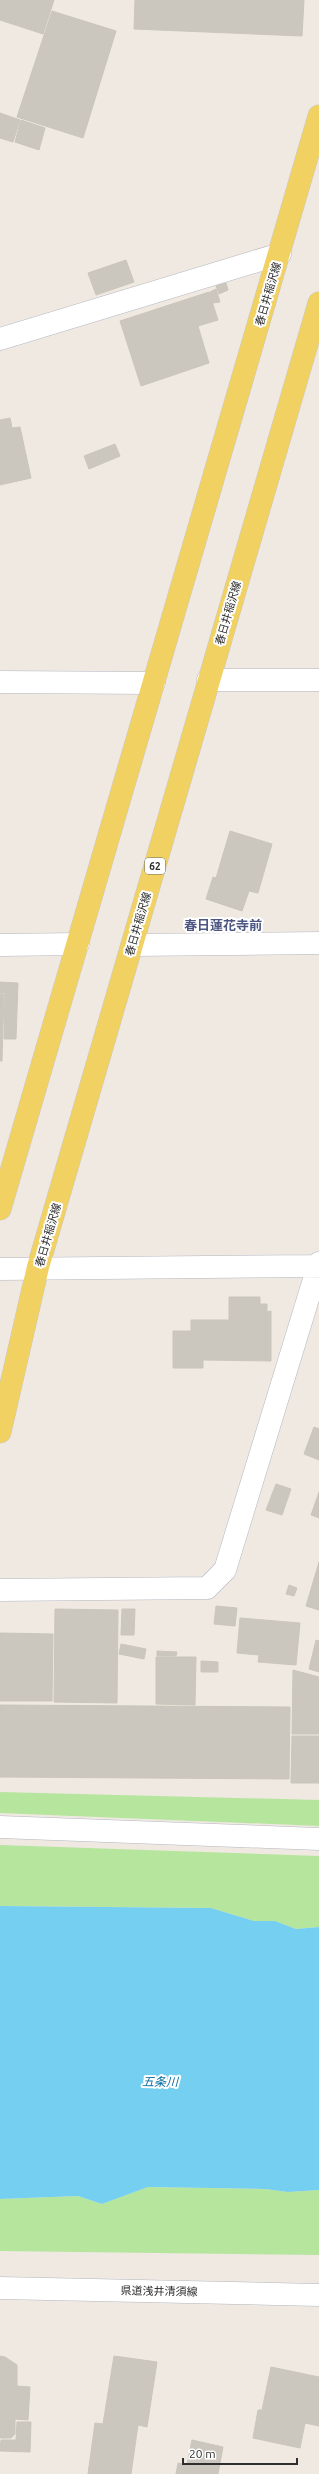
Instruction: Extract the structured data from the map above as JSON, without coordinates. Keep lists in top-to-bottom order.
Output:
{
  "streets": {
    "main road": ["春日井稲沢線", "62"],
    "street": ["県道浅井清須線"]
  },
  "districts": ["春日蓮花寺前"],
  "water": ["五条川"],
  "scale_bar": "20 m"
}
